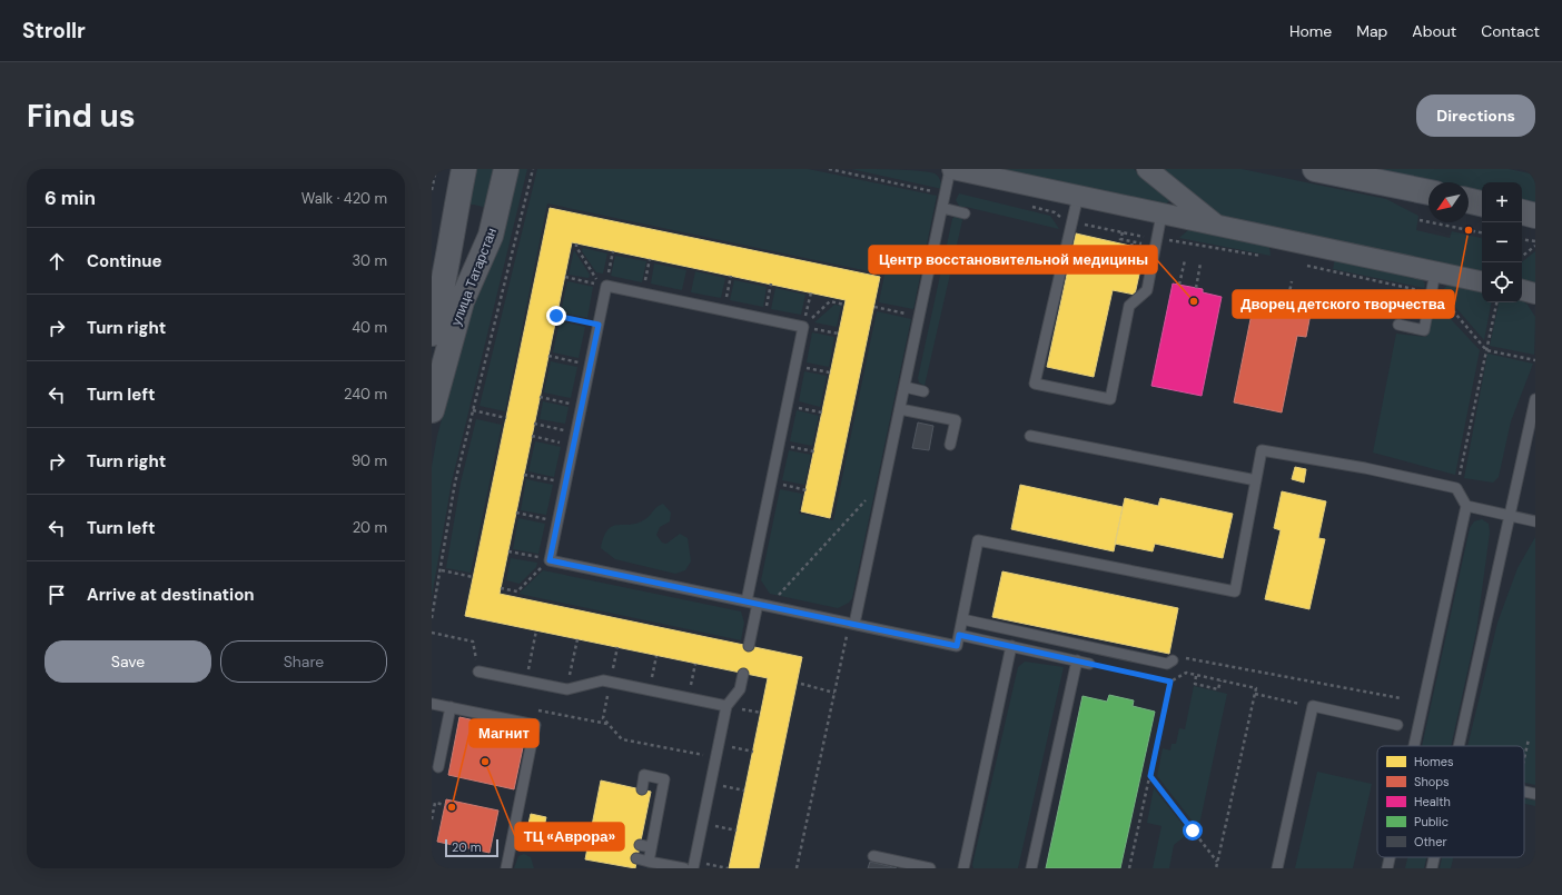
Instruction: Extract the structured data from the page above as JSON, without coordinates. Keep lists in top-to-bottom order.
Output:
{
  "streets": {
    "street": ["улица Татарстан"]
  },
  "places": [
    "Дворец детского творчества",
    "Центр восстановительной медицины",
    "ТЦ «Аврора»",
    "Магнит"
  ],
  "legend": [
    "Homes",
    "Shops",
    "Health",
    "Public",
    "Other"
  ],
  "scale_bar": "20 m",
  "north": "bottom left",
  "page": {
    "header": "Strollr",
    "nav": [
      "Home",
      "Map",
      "About",
      "Contact"
    ],
    "buttons": [
      "Directions",
      ["Save", "Share"]
    ],
    "title": "Find us",
    "heading": ["6 min", "Walk · 420 m"],
    "map_buttons": ["+", "−"],
    "list": [
      ["Continue", "30 m"],
      ["Turn right", "40 m"],
      ["Turn left", "240 m"],
      ["Turn right", "90 m"],
      ["Turn left", "20 m"],
      "Arrive at destination"
    ],
    "scale": "20 m"
  }
}
